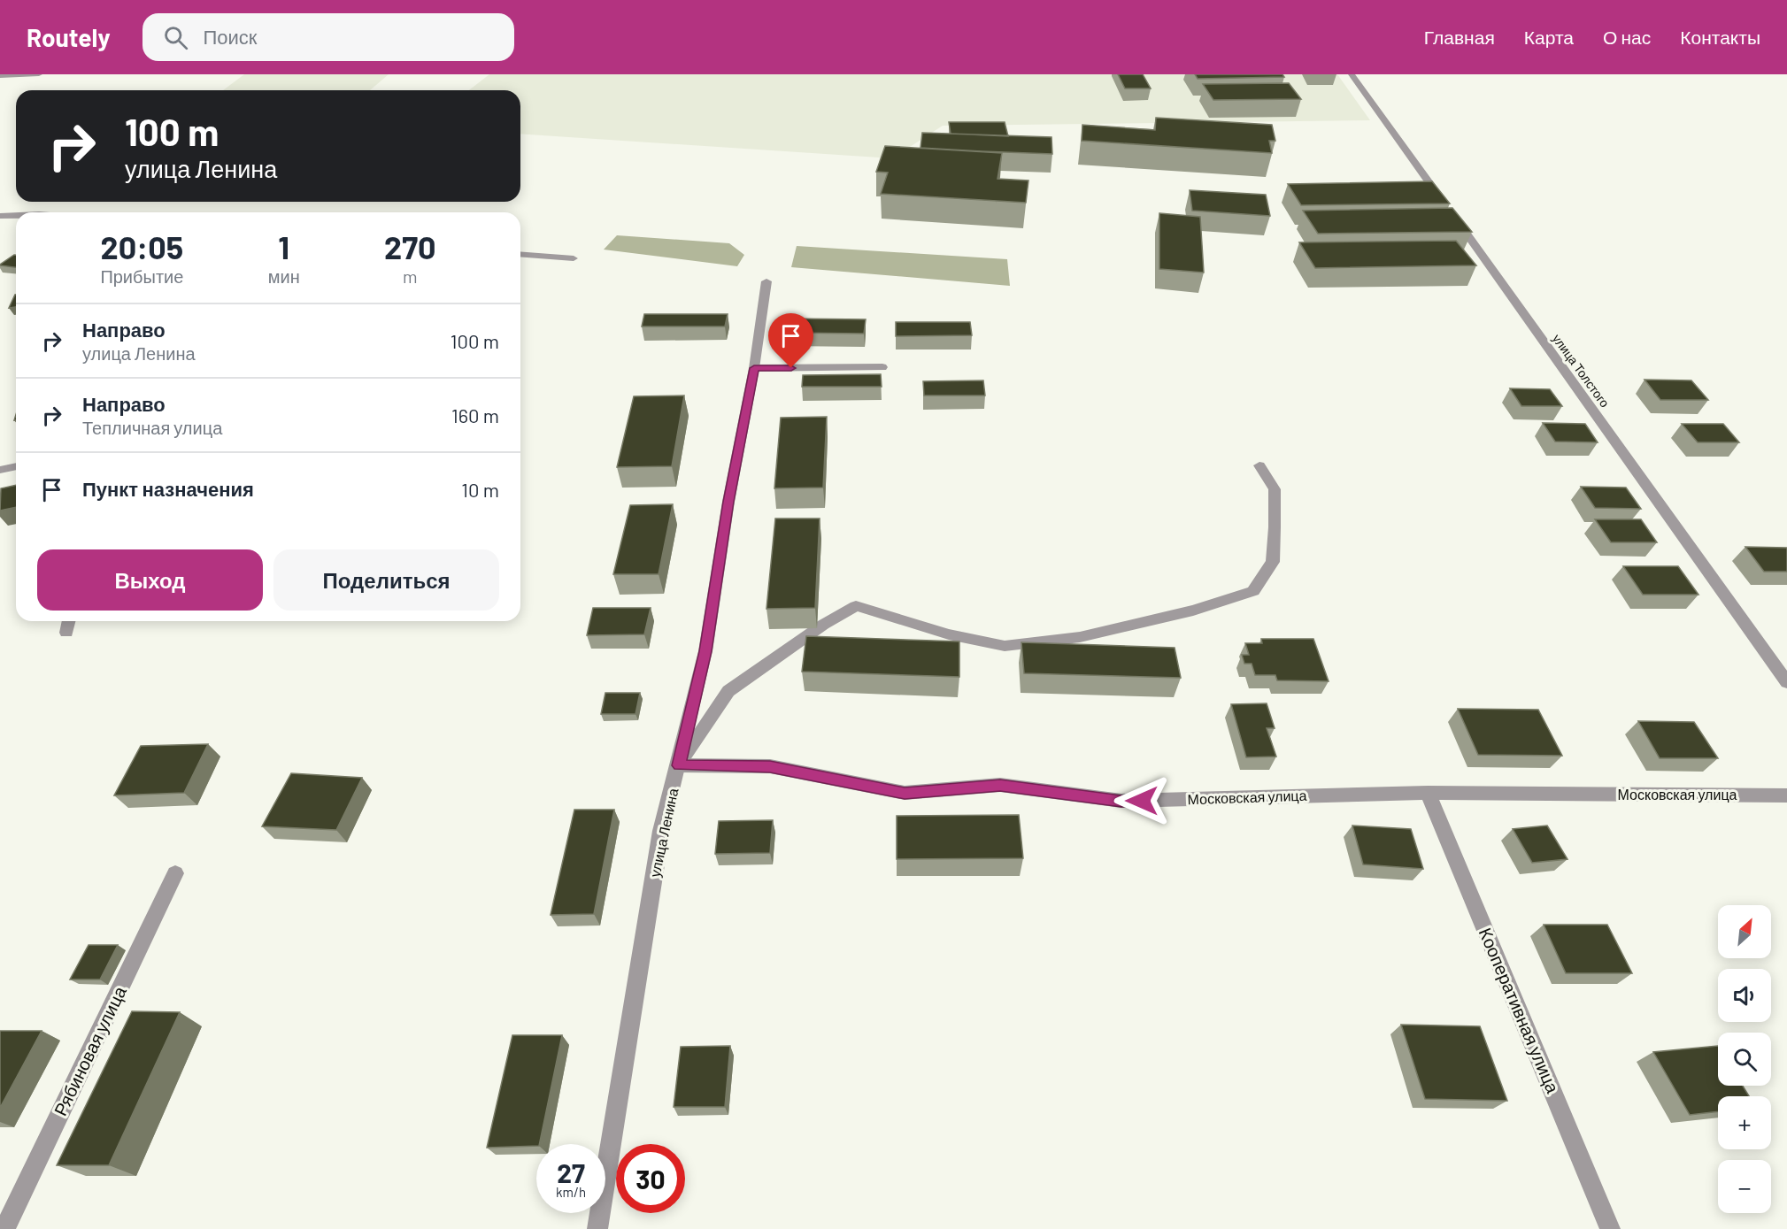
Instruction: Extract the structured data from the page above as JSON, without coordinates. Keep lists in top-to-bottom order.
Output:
{
  "streets": {
    "street": [
      "улица Толстого",
      "Московская улица",
      "улица Ленина",
      "Кооперативная улица",
      "Рябиновая улица"
    ]
  },
  "crossings": [
    ["Московская улица", "улица Ленина"],
    ["Московская улица", "Кооперативная улица"]
  ],
  "north": "top right",
  "page": {
    "header": "Routely",
    "search": "Поиск",
    "nav": [
      "Главная",
      "Карта",
      "О нас",
      "Контакты"
    ],
    "turn": ["100 m", "улица Ленина"],
    "eta": [
      "20:05",
      "Прибытие",
      "1",
      "мин",
      "270",
      "m"
    ],
    "list": [
      {
        "name": "Направо",
        "note": "улица Ленина",
        "value": "100 m"
      },
      {
        "name": "Направо",
        "note": "Тепличная улица",
        "value": "160 m"
      },
      {
        "name": "Пункт назначения",
        "value": "10 m"
      }
    ],
    "buttons": ["Выход", "Поделиться"],
    "map_buttons": ["+", "−"],
    "speed": "27 km/h",
    "limit": "30"
  }
}
